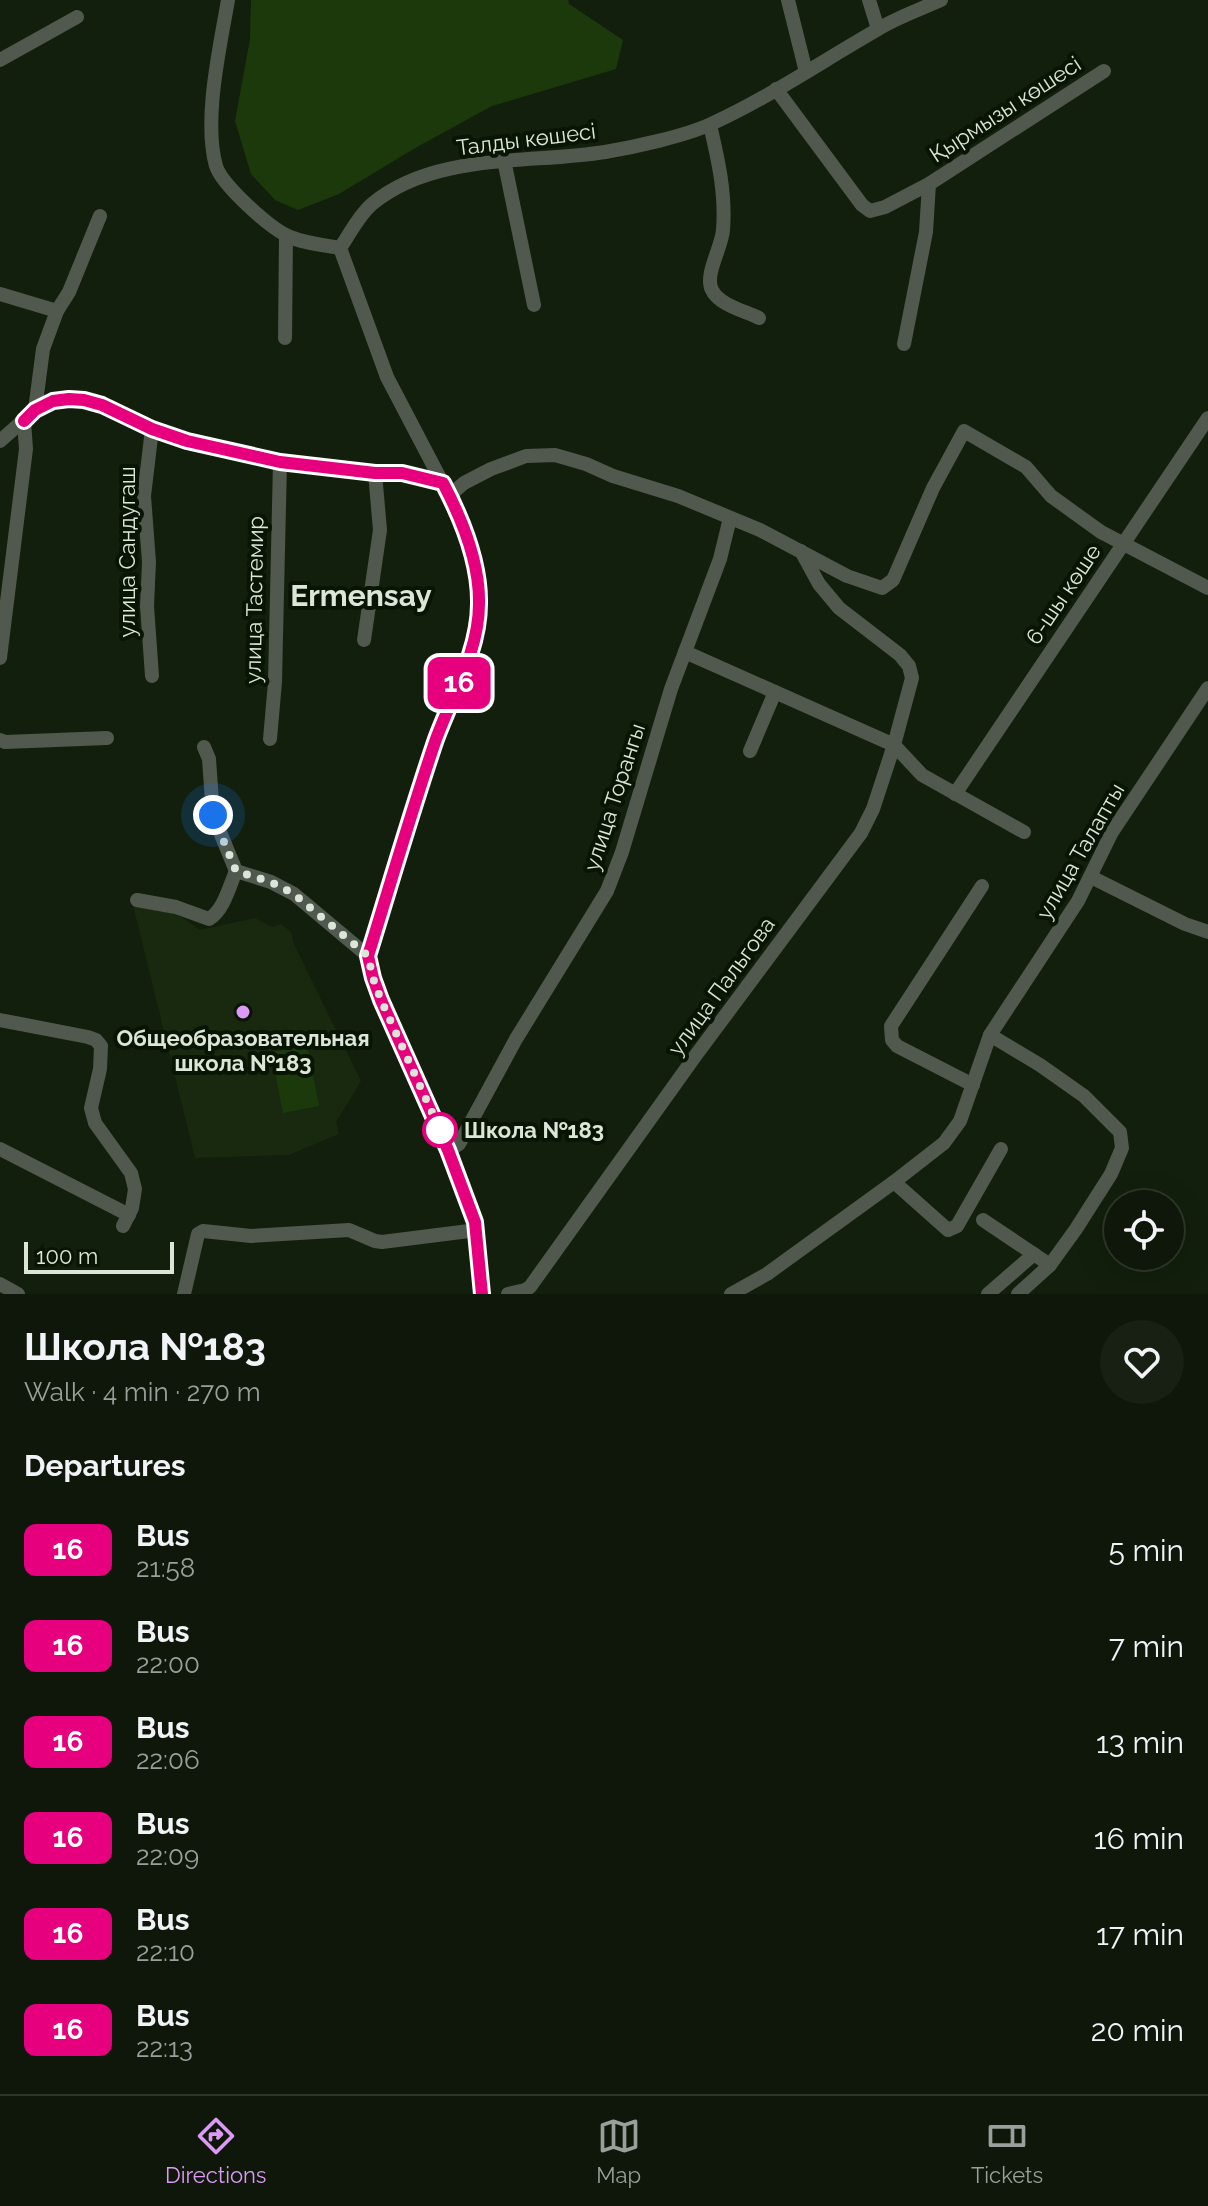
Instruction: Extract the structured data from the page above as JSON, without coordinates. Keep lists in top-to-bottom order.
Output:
{
  "streets": {
    "street": [
      "Қырмызы көшесі",
      "Талды көшесі",
      "улица Сандугаш",
      "6-шы көше",
      "улица Тастемир",
      "улица Торангы",
      "улица Талапты",
      "улица Пальгова"
    ]
  },
  "crossings": [
    ["Қырмызы көшесі", "Талды көшесі"]
  ],
  "districts": ["Ermensay"],
  "places": ["Общеобразовательная школа №183", "Школа №183"],
  "lines": ["bus line 16"],
  "scale_bar": "100 m",
  "page": {
    "on_map": "16",
    "scale": "100 m",
    "heading": [
      ["Школа №183", "Walk · 4 min · 270 m"],
      "Departures"
    ],
    "list": [
      {
        "mark": "16",
        "name": "Bus",
        "note": "21:58",
        "value": "5 min"
      },
      {
        "mark": "16",
        "name": "Bus",
        "note": "22:00",
        "value": "7 min"
      },
      {
        "mark": "16",
        "name": "Bus",
        "note": "22:06",
        "value": "13 min"
      },
      {
        "mark": "16",
        "name": "Bus",
        "note": "22:09",
        "value": "16 min"
      },
      {
        "mark": "16",
        "name": "Bus",
        "note": "22:10",
        "value": "17 min"
      },
      {
        "mark": "16",
        "name": "Bus",
        "note": "22:13",
        "value": "20 min"
      }
    ],
    "tabs": ["Directions", "Map", "Tickets"]
  }
}
